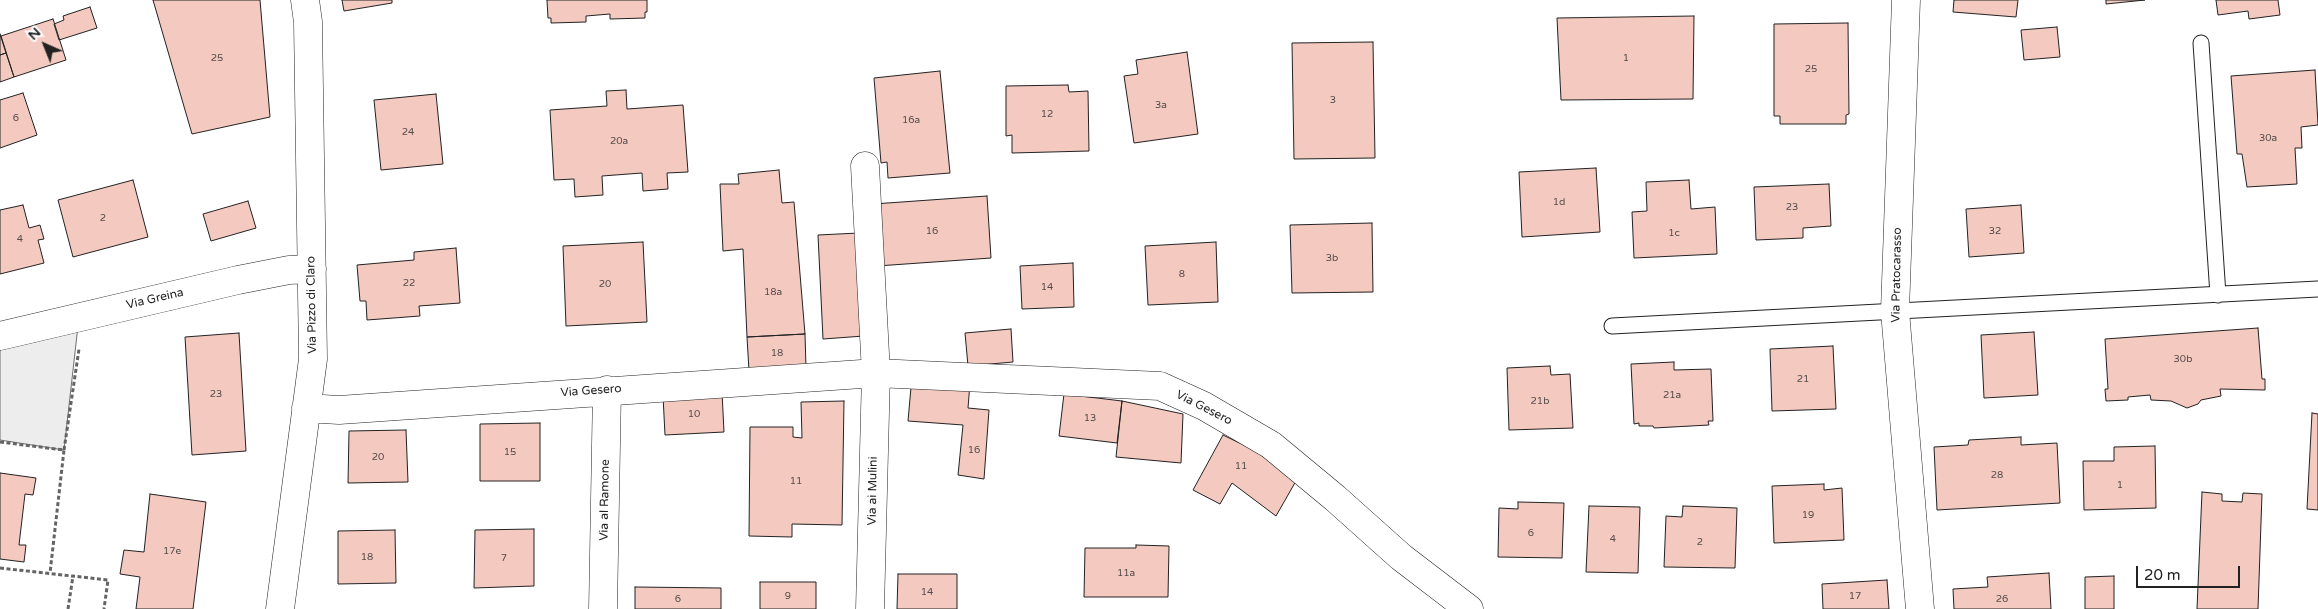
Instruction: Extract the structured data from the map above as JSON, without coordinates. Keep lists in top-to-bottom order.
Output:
{
  "streets": {
    "street": [
      "Via Pratocarasso",
      "Via Greina",
      "Via Pizzo di Claro",
      "Via Gesero",
      "Via ai Mulini",
      "Via al Ramone"
    ]
  },
  "crossings": [
    ["Via Greina", "Via Pizzo di Claro"],
    ["Via Pizzo di Claro", "Via Gesero"],
    ["Via Gesero", "Via ai Mulini"],
    ["Via Gesero", "Via al Ramone"]
  ],
  "house_numbers": [
    "25",
    "1",
    "25",
    "3",
    "3a",
    "12",
    "6",
    "16a",
    "24",
    "30a",
    "20a",
    "1d",
    "23",
    "2",
    "16",
    "32",
    "1c",
    "4",
    "3b",
    "8",
    "22",
    "20",
    "14",
    "18a",
    "18",
    "30b",
    "21",
    "23",
    "21a",
    "21b",
    "10",
    "13",
    "16",
    "15",
    "20",
    "11",
    "28",
    "11",
    "1",
    "19",
    "6",
    "4",
    "2",
    "17e",
    "18",
    "7",
    "11a",
    "14",
    "9",
    "17",
    "6",
    "26"
  ],
  "scale_bar": "20 m",
  "north": "top left"
}
